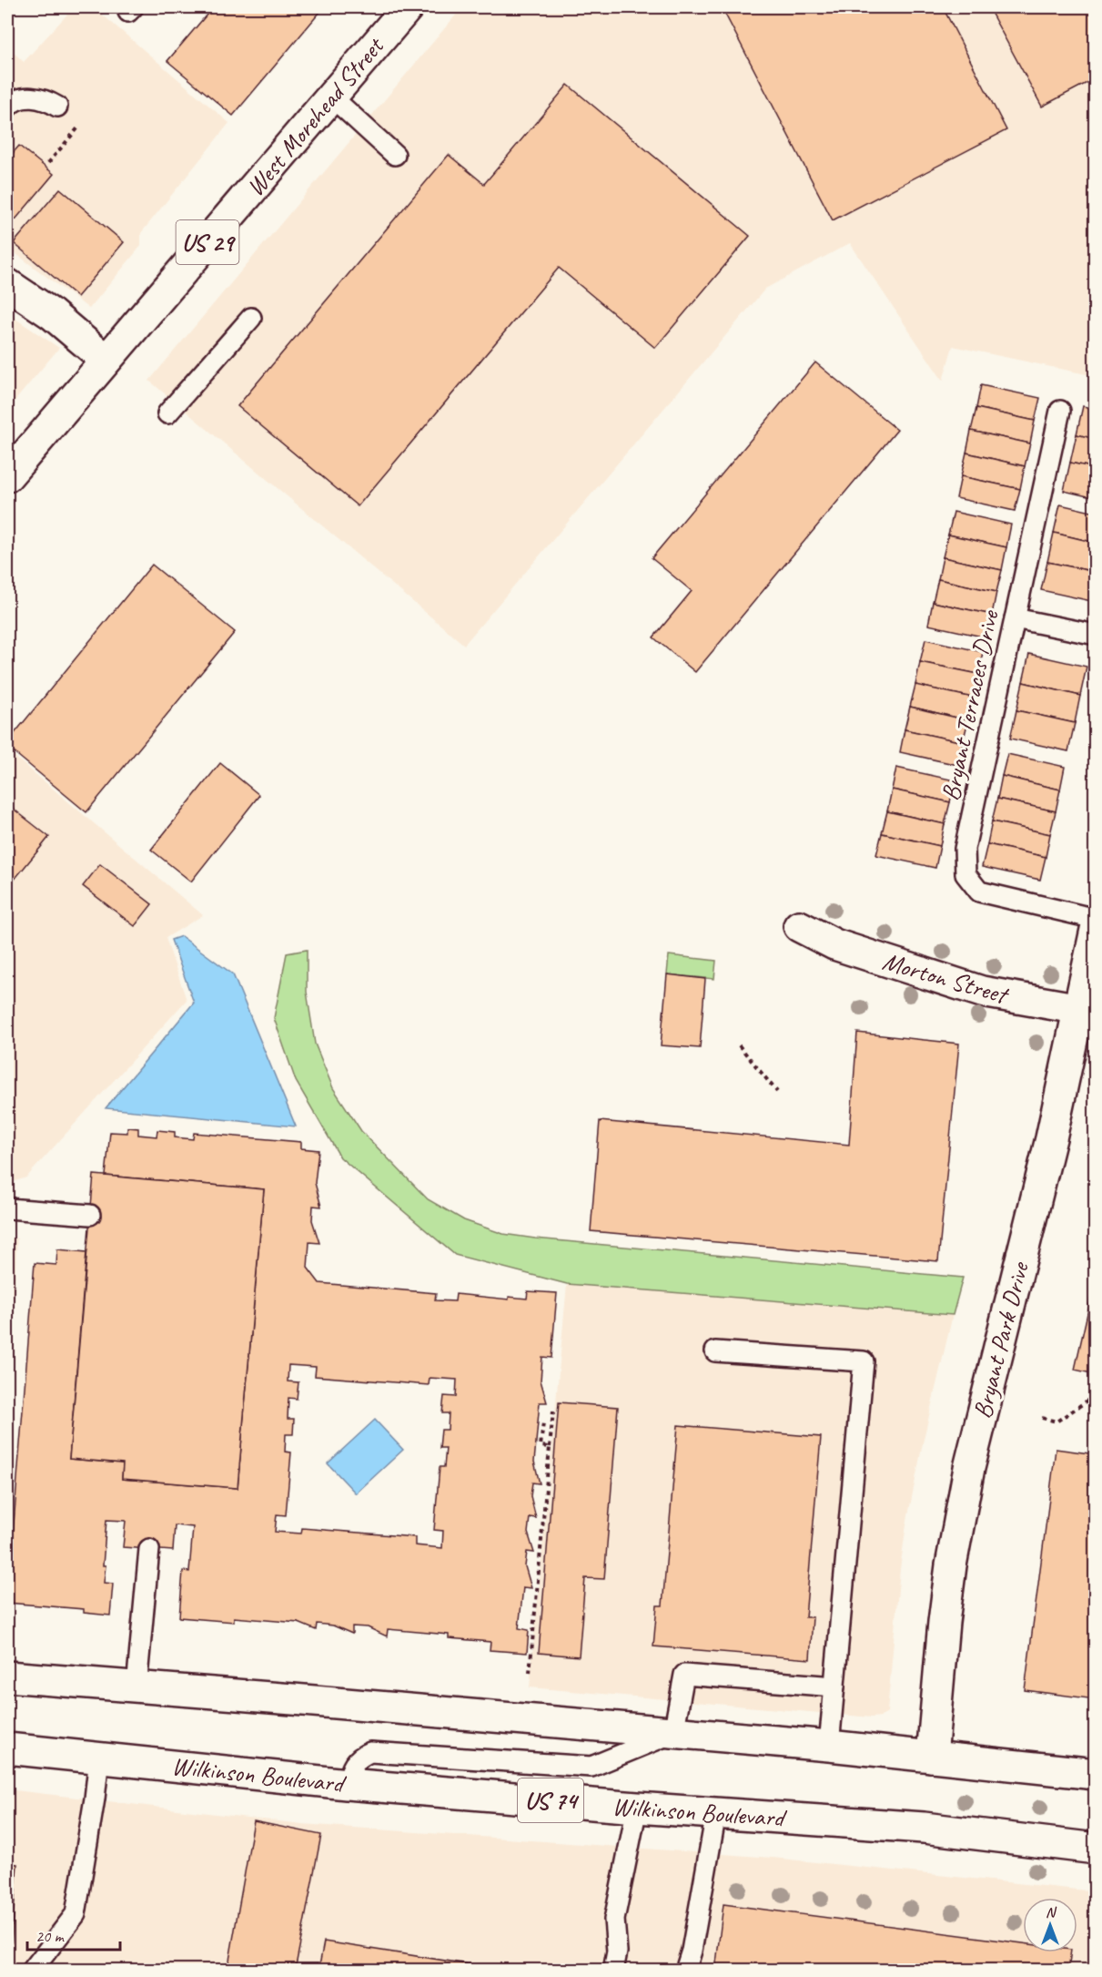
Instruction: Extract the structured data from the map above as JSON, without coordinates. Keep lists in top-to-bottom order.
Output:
{
  "streets": {
    "main road": [
      "West Morehead Street",
      "US 29",
      "Morton Street",
      "Bryant Park Drive",
      "Wilkinson Boulevard",
      "US 74"
    ],
    "lane": ["Bryant Terraces Drive"]
  },
  "crossings": [
    ["Morton Street", "Bryant Park Drive"]
  ],
  "scale_bar": "20 m",
  "north": "top"
}
